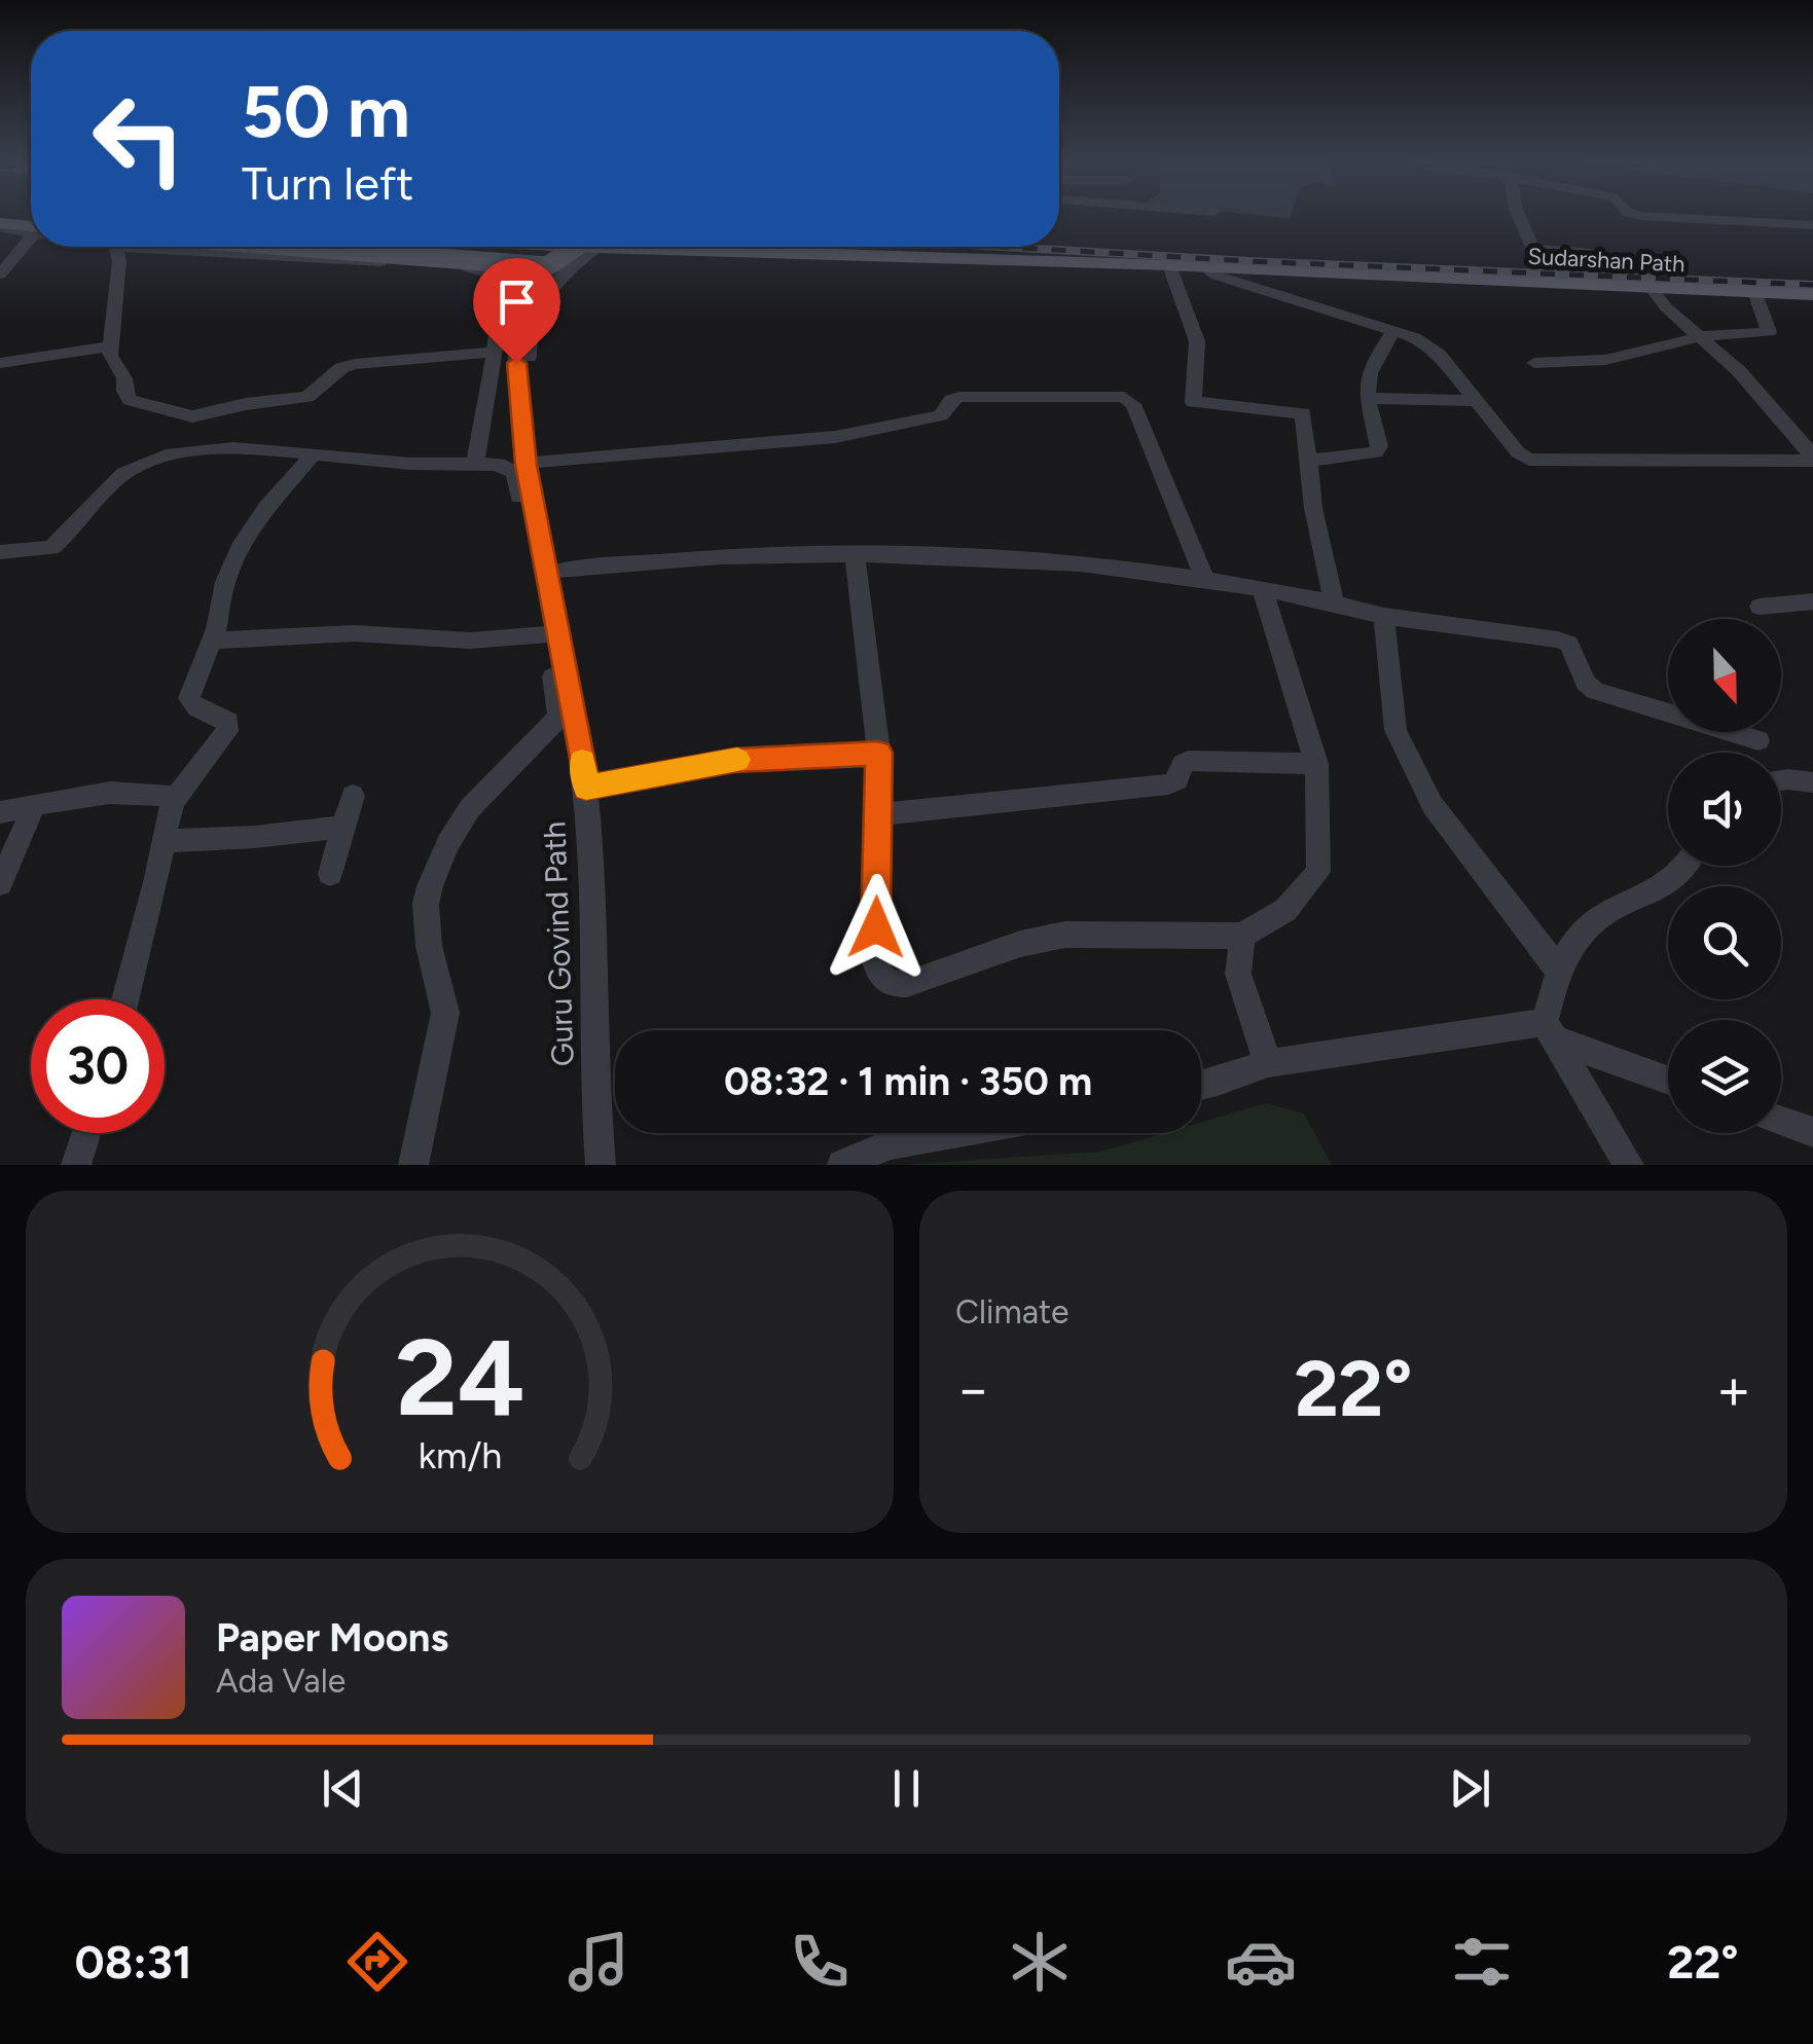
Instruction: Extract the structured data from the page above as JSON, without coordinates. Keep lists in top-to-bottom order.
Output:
{
  "streets": {
    "main road": ["Sudarshan Path"],
    "street": ["Guru Govind Path"]
  },
  "north": "bottom",
  "page": {
    "turn": ["50 m", "Turn left"],
    "limit": "30",
    "trip": "08:32 · 1 min · 350 m",
    "tile": "Climate",
    "heat": ["−", "22°", "+"],
    "song": ["Paper Moons", "Ada Vale"],
    "tabs": ["08:31", "22°"],
    "gauge": ["24", "km/h"]
  }
}
